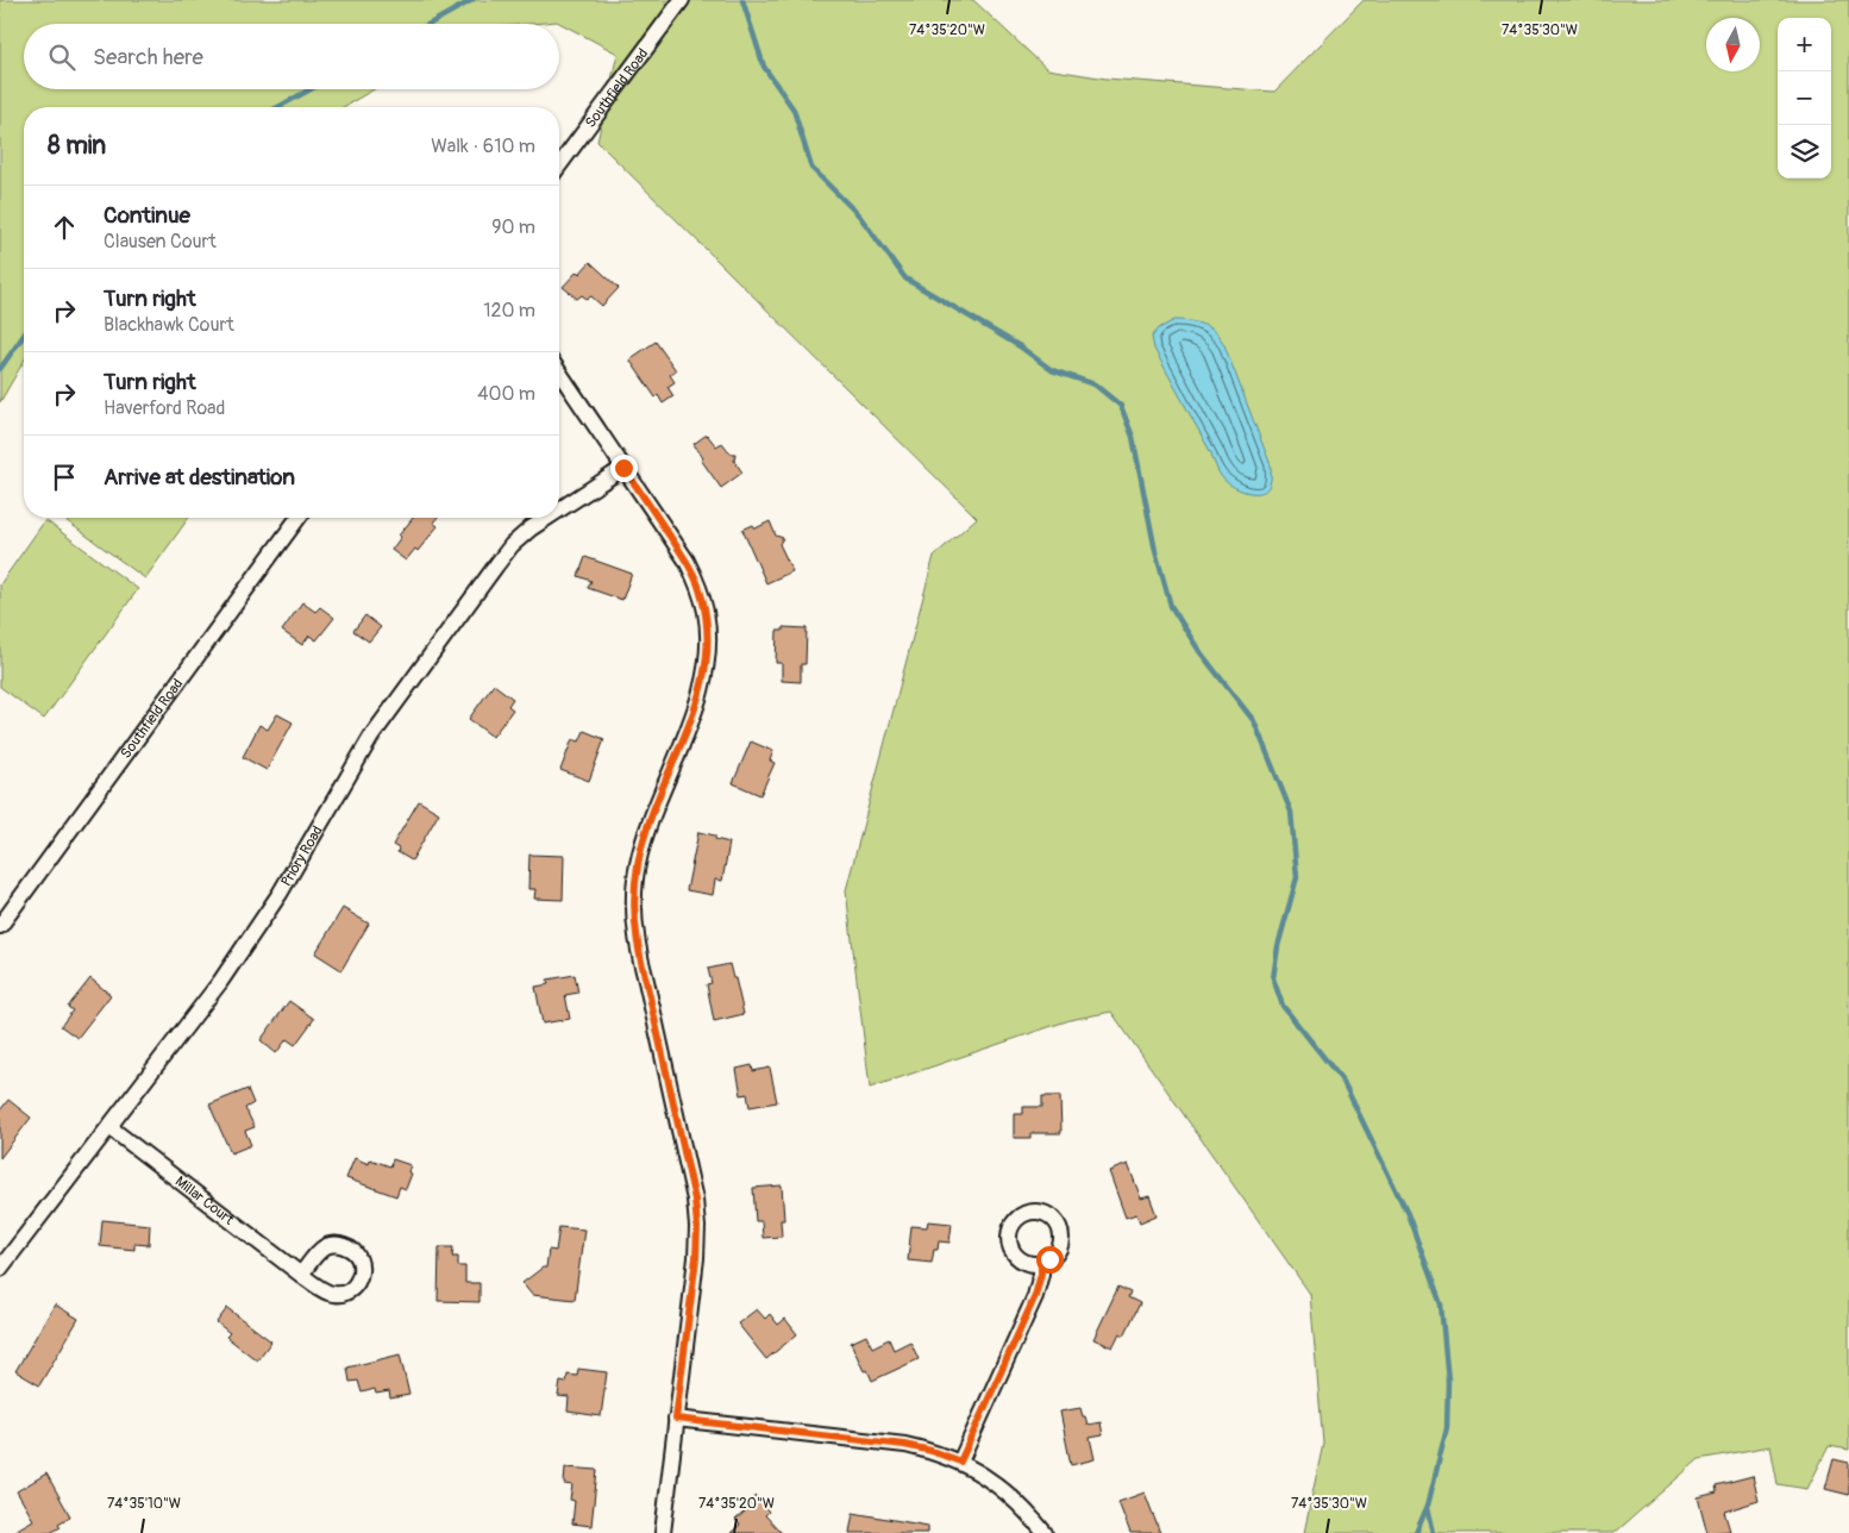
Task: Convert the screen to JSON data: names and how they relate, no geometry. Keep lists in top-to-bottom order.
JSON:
{
  "streets": {
    "street": ["Southfield Road", "Priory Road", "Millar Court"]
  },
  "crossings": [
    ["Priory Road", "Millar Court"]
  ],
  "north": "bottom",
  "page": {
    "map_buttons": ["+", "−"],
    "search": "Search here",
    "heading": ["8 min", "Walk · 610 m"],
    "list": [
      ["Continue", "Clausen Court", "90 m"],
      ["Turn right", "Blackhawk Court", "120 m"],
      ["Turn right", "Haverford Road", "400 m"],
      "Arrive at destination"
    ]
  },
  "coordinates": ["74°35'20\"W", "74°35'30\"W", "74°35'10\"W"]
}
